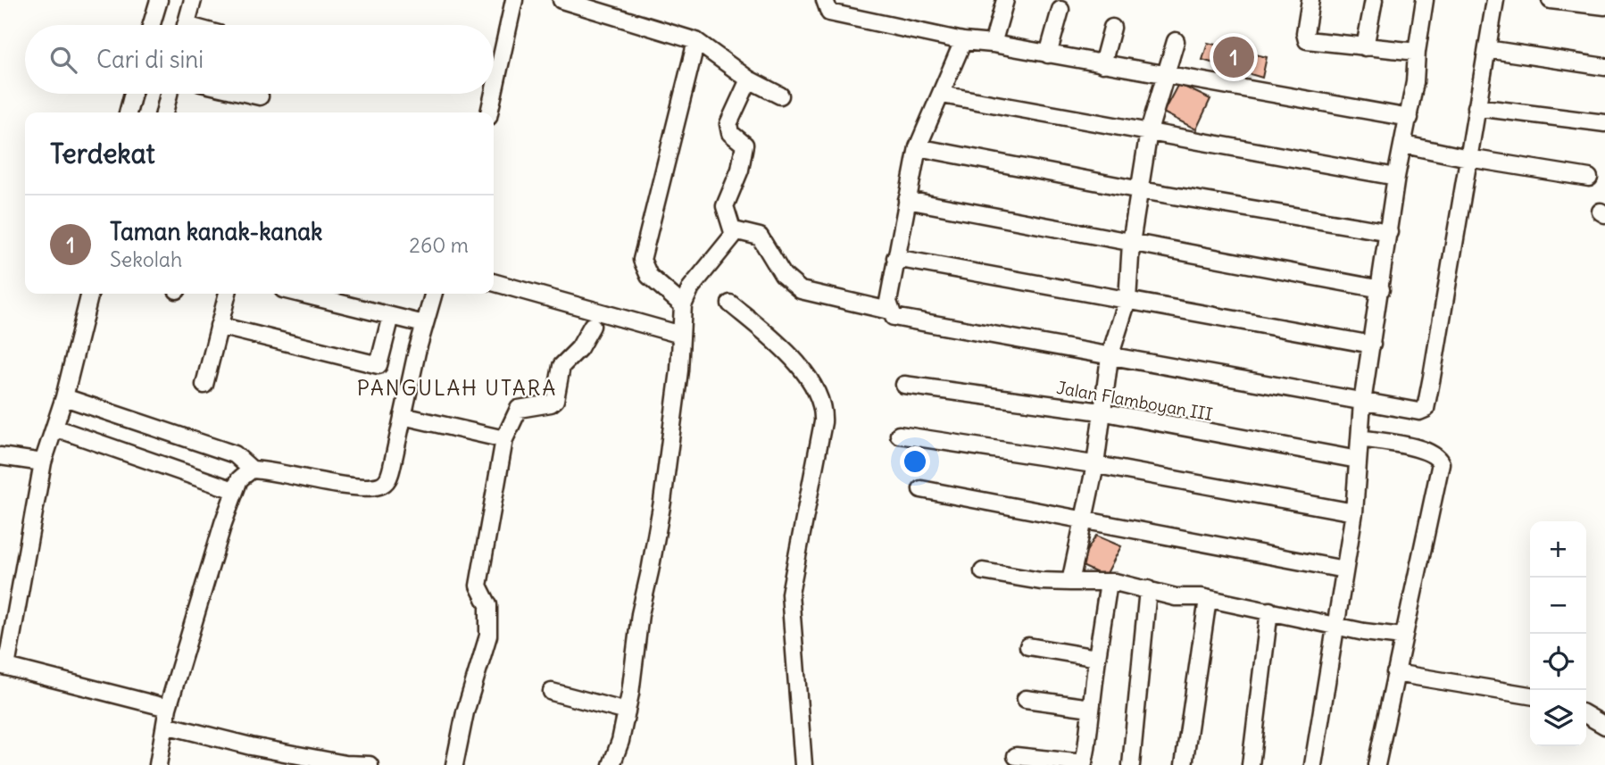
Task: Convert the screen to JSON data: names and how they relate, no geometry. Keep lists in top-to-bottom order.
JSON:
{
  "streets": {
    "street": ["Jalan Flamboyan III"]
  },
  "districts": ["PANGULAH UTARA"],
  "page": {
    "search": "Cari di sini",
    "pins": "1",
    "heading": "Terdekat",
    "list": [
      {
        "mark": "1",
        "name": "Taman kanak-kanak",
        "note": "Sekolah",
        "value": "260 m"
      }
    ],
    "map_buttons": ["+", "−"]
  }
}
